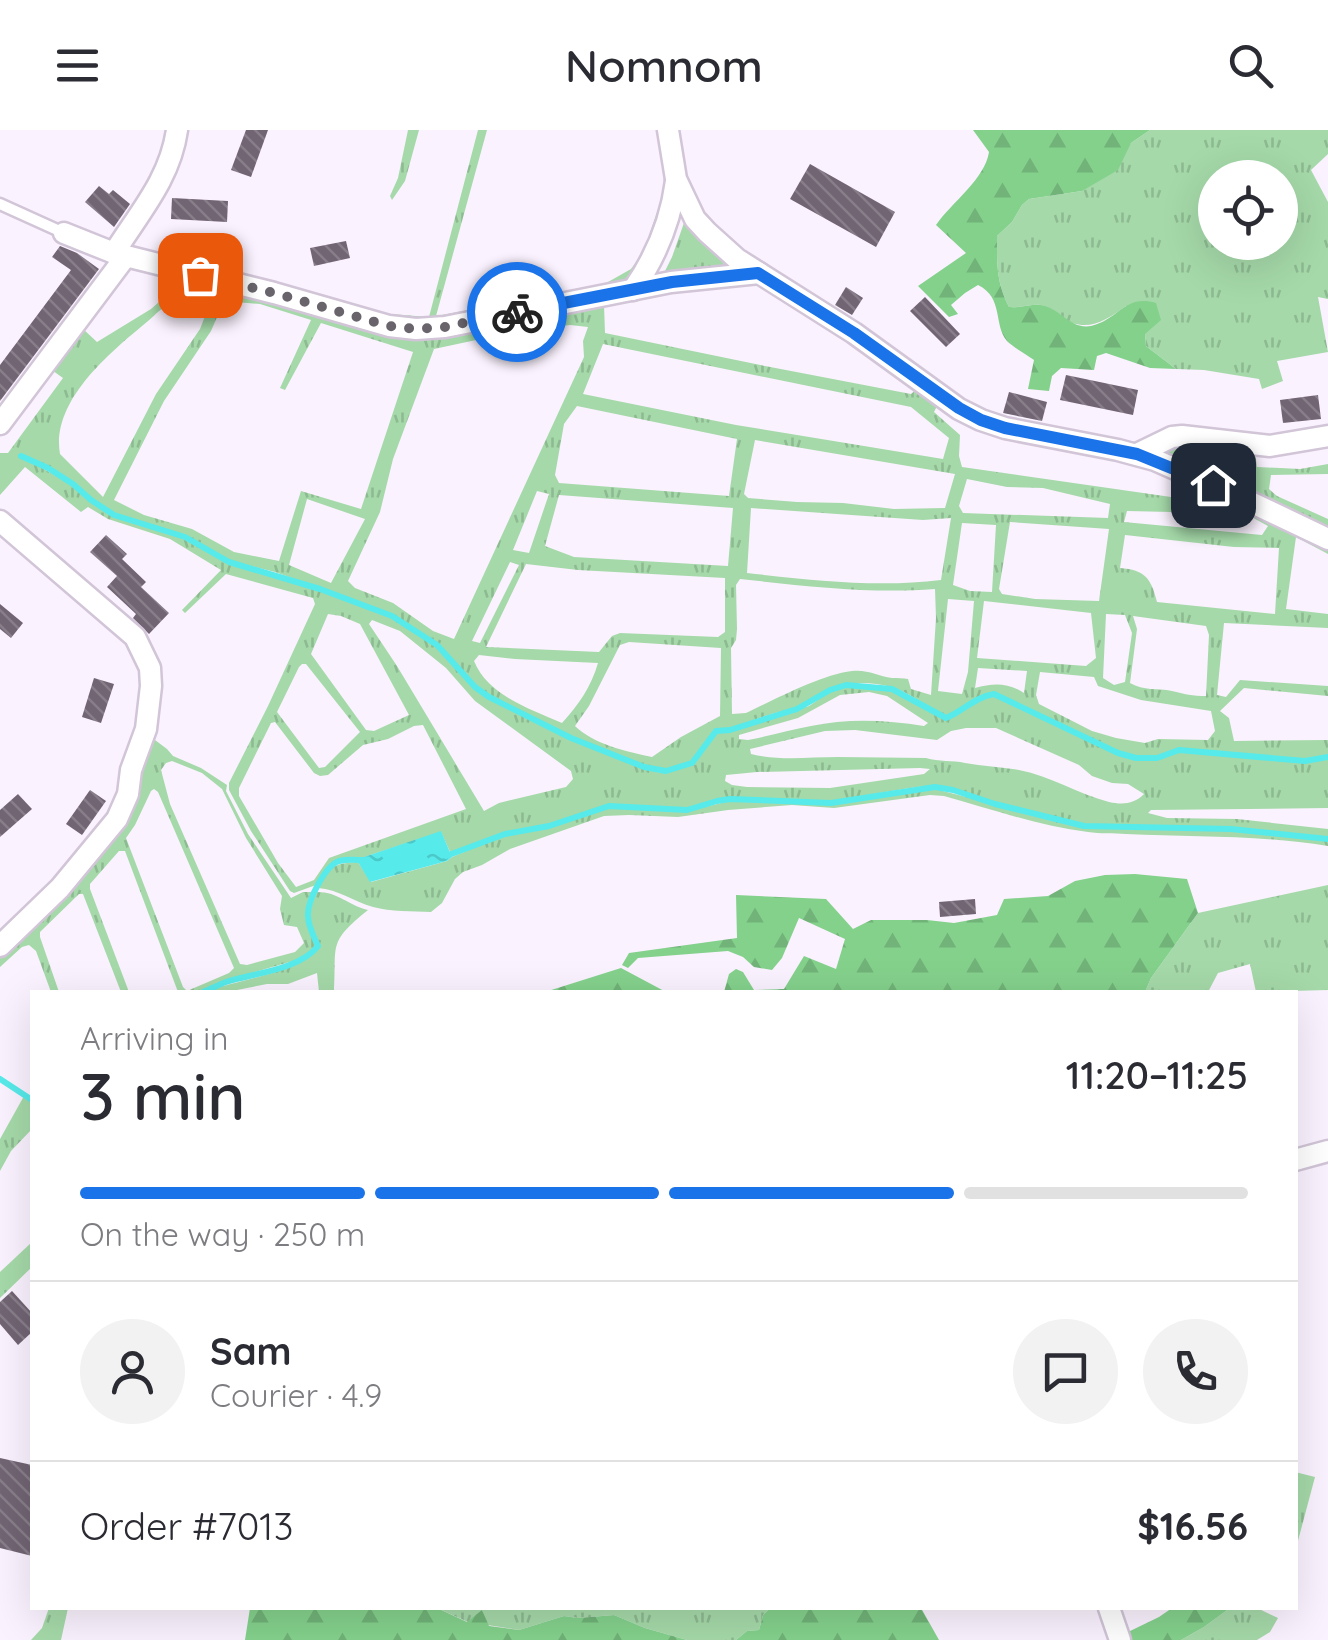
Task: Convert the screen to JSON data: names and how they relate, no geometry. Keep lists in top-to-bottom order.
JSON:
{
  "page": {
    "header": "Nomnom",
    "heading": ["3 min", "Arriving in", "11:20–11:25"],
    "panel": [
      "Sam",
      "Courier · 4.9",
      "Order #7013",
      "$16.56"
    ],
    "bar": "On the way · 250 m"
  }
}
